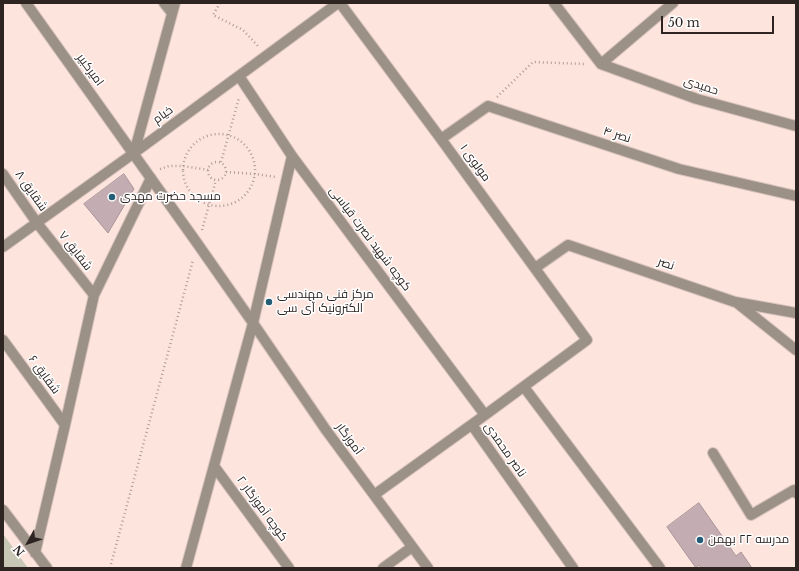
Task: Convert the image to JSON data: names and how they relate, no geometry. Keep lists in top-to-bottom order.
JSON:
{
  "streets": {
    "street": [
      "امیرکبیر",
      "حمیدی",
      "خیام",
      "نصر ۴",
      "مولوی ۱",
      "شقایق ۸",
      "کوچه شهید نصرت قیاسی",
      "شقایق ۷",
      "نصر",
      "شقایق ۶",
      "آموزگار",
      "ناصر محمدی",
      "کوچه آموزگار ۲"
    ]
  },
  "crossings": [
    ["امیرکبیر", "خیام"],
    ["امیرکبیر", "آموزگار"],
    ["خیام", "مولوی ۱"],
    ["خیام", "شقایق ۸"],
    ["خیام", "کوچه شهید نصرت قیاسی"],
    ["خیام", "شقایق ۷"],
    ["خیام", "آموزگار"],
    ["مولوی ۱", "نصر"],
    ["شقایق ۸", "شقایق ۷"],
    ["آموزگار", "ناصر محمدی"]
  ],
  "places": ["مسجد حضرت مهدی", "مرکز فنی مهندسی الکترونیک آی سی", "مدرسه ۲۲ بهمن"],
  "scale_bar": "50 m",
  "north": "bottom left"
}
